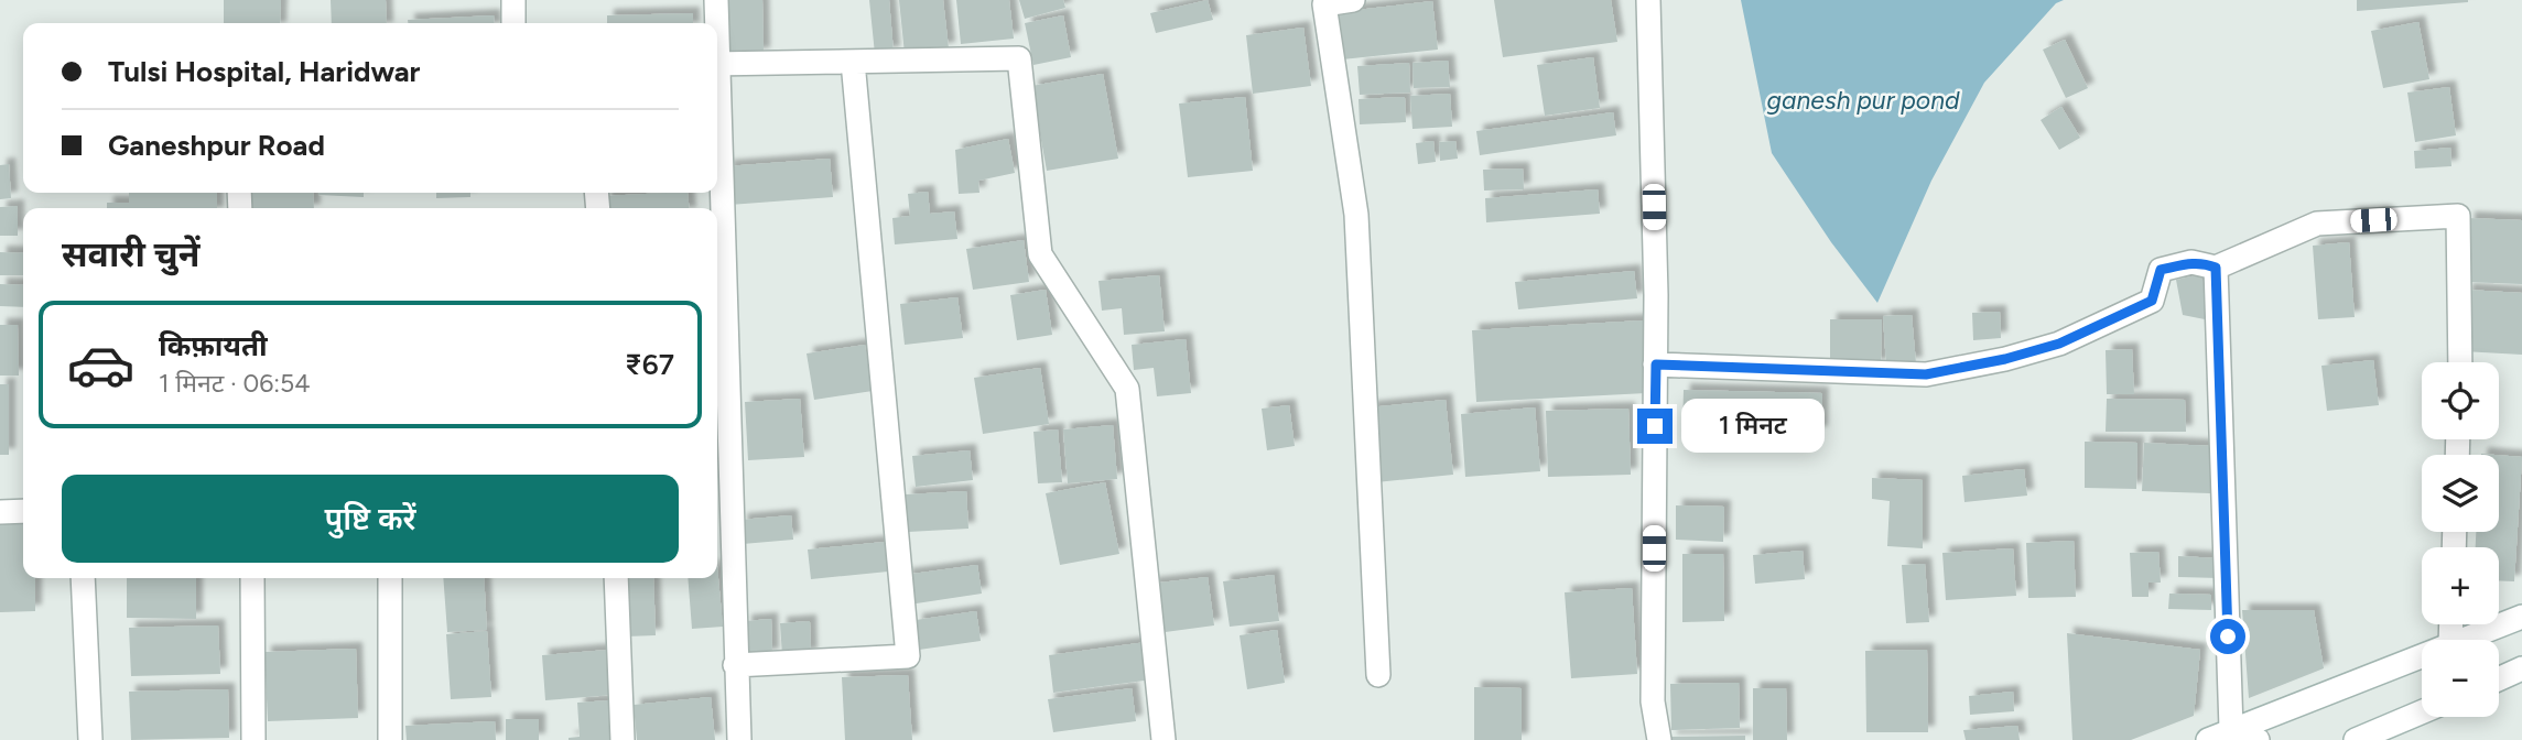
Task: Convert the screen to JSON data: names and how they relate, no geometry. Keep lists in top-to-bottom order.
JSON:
{
  "water": ["ganesh pur pond"],
  "page": {
    "banner": ["Tulsi Hospital, Haridwar", "Ganeshpur Road"],
    "heading": "सवारी चुनें",
    "list": [
      {
        "name": "किफ़ायती",
        "note": "1 मिनट · 06:54",
        "value": "₹67"
      }
    ],
    "map_buttons": ["+", "−"],
    "bubble": "1 मिनट",
    "buttons": "पुष्टि करें"
  }
}
